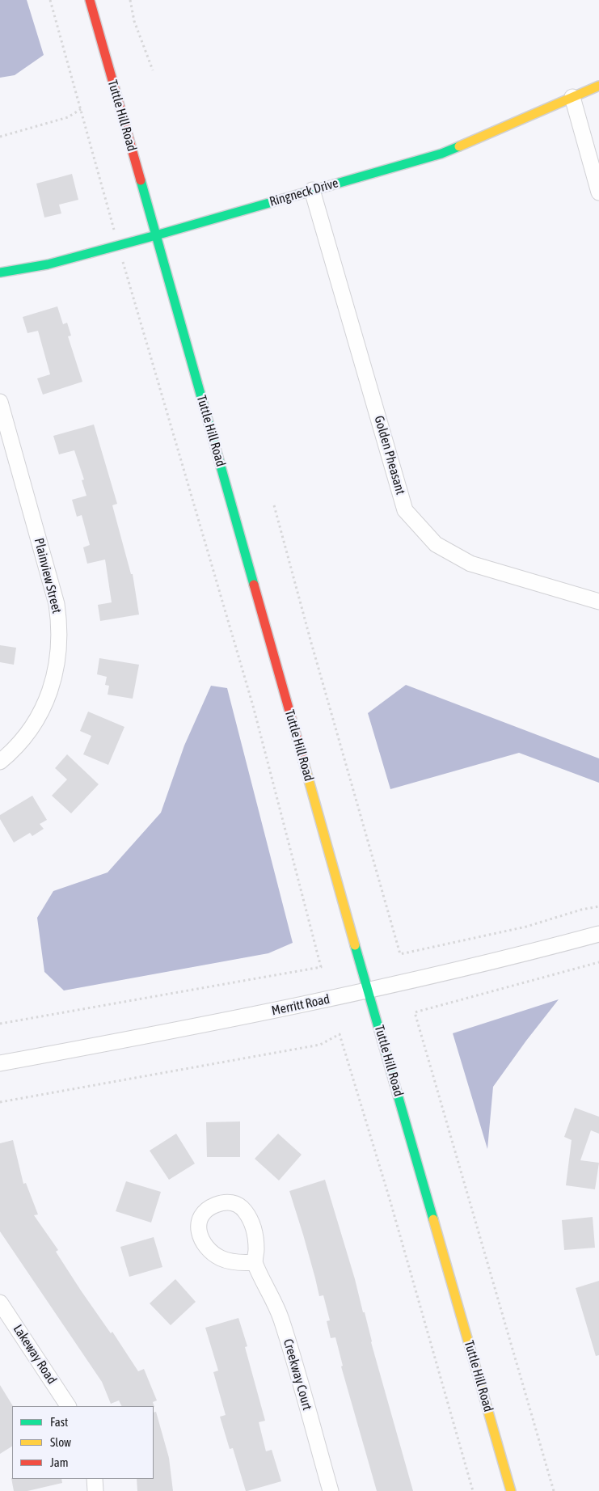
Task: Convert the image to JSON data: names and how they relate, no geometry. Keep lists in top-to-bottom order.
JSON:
{
  "streets": {
    "main road": ["Tuttle Hill Road", "Ringneck Drive"],
    "street": [
      "Golden Pheasant",
      "Plainview Street",
      "Merritt Road",
      "Lakeway Road",
      "Creekway Court"
    ]
  },
  "crossings": [
    ["Tuttle Hill Road", "Ringneck Drive"],
    ["Tuttle Hill Road", "Merritt Road"],
    ["Ringneck Drive", "Golden Pheasant"]
  ],
  "legend": ["Fast", "Slow", "Jam"]
}
